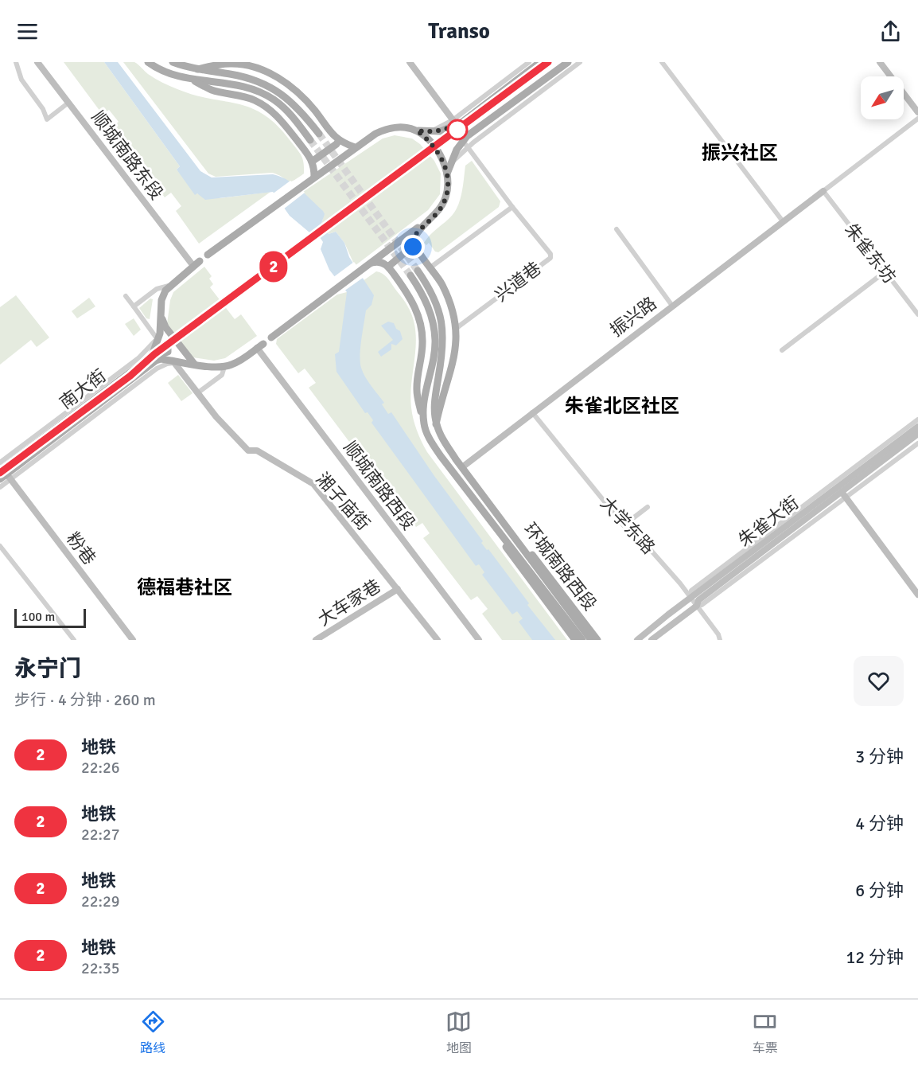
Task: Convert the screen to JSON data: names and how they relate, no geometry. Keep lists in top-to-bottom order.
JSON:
{
  "streets": {
    "main road": ["南大街", "环城南路西段"],
    "street": [
      "顺城南路东段",
      "朱雀东坊",
      "兴道巷",
      "振兴路",
      "顺城南路西段",
      "湘子庙街",
      "朱雀大街",
      "大学东路",
      "粉巷",
      "大车家巷"
    ]
  },
  "crossings": [
    ["朱雀东坊", "振兴路"],
    ["振兴路", "大学东路"],
    ["振兴路", "环城南路西段"],
    ["南大街", "湘子庙街"],
    ["南大街", "粉巷"],
    ["湘子庙街", "大车家巷"],
    ["朱雀大街", "大学东路"]
  ],
  "districts": ["振兴社区", "朱雀北区社区", "德福巷社区"],
  "lines": ["metro line 2"],
  "scale_bar": "100 m",
  "north": "bottom left",
  "page": {
    "header": "Transo",
    "on_map": "2",
    "scale": "100 m",
    "heading": ["永宁门", "步行 · 4 分钟 · 260 m"],
    "list": [
      {
        "mark": "2",
        "name": "地铁",
        "note": "22:26",
        "value": "3 分钟"
      },
      {
        "mark": "2",
        "name": "地铁",
        "note": "22:27",
        "value": "4 分钟"
      },
      {
        "mark": "2",
        "name": "地铁",
        "note": "22:29",
        "value": "6 分钟"
      },
      {
        "mark": "2",
        "name": "地铁",
        "note": "22:35",
        "value": "12 分钟"
      }
    ],
    "tabs": ["路线", "地图", "车票"]
  }
}
